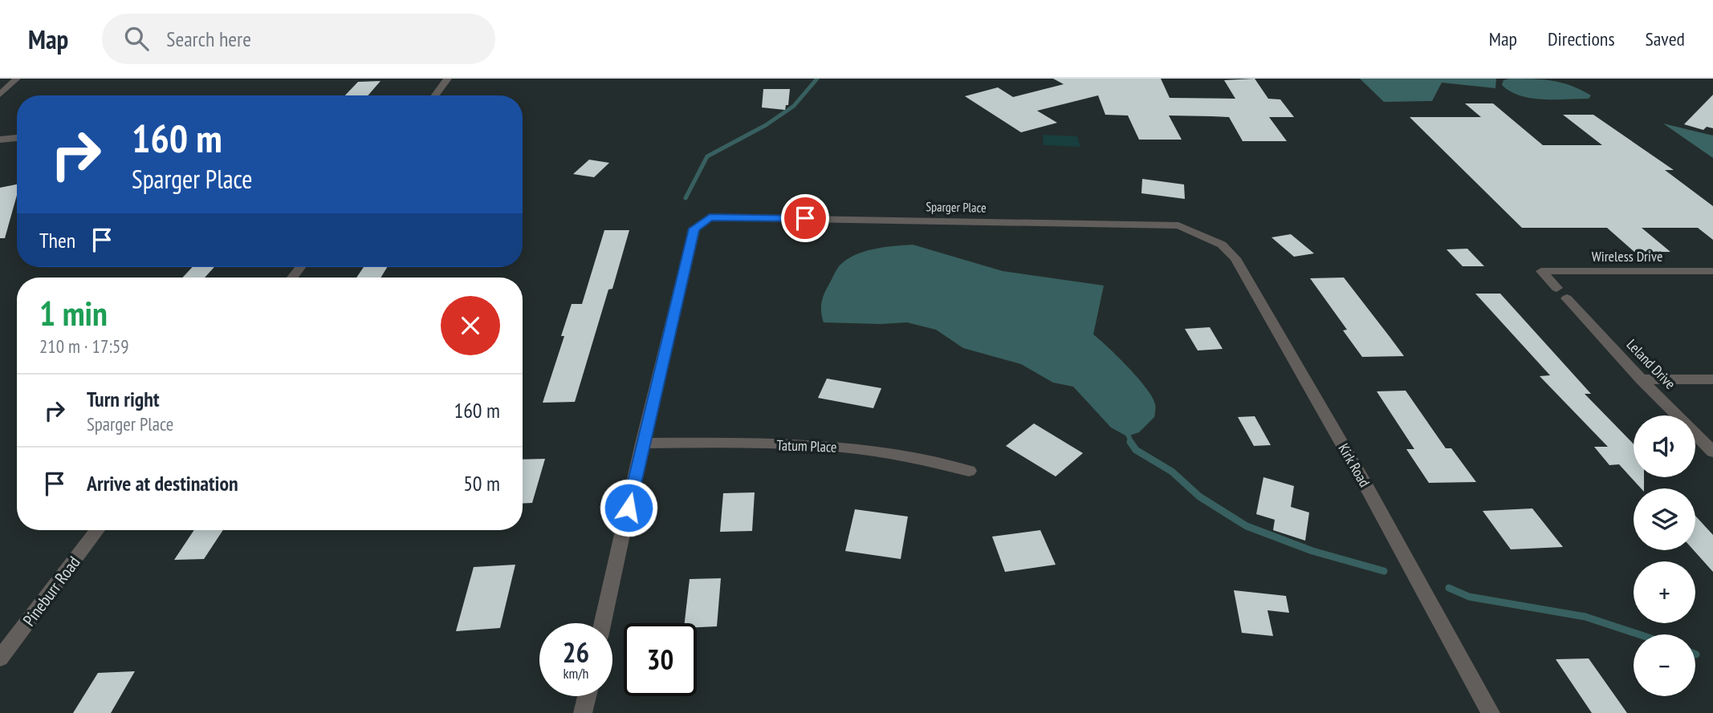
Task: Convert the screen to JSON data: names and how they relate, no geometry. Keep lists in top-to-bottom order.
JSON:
{
  "streets": {
    "street": [
      "Sparger Place",
      "Wireless Drive",
      "Leland Drive",
      "Tatum Place",
      "Kirk Road",
      "Pineburr Road"
    ]
  },
  "crossings": [
    ["Sparger Place", "Tatum Place"],
    ["Sparger Place", "Kirk Road"],
    ["Wireless Drive", "Leland Drive"]
  ],
  "page": {
    "header": "Map",
    "search": "Search here",
    "nav": ["Map", "Directions", "Saved"],
    "turn": ["160 m", "Sparger Place"],
    "then": "Then",
    "heading": ["1 min", "210 m · 17:59"],
    "list": [
      {
        "name": "Turn right",
        "note": "Sparger Place",
        "value": "160 m"
      },
      {
        "name": "Arrive at destination",
        "value": "50 m"
      }
    ],
    "map_buttons": ["+", "−"],
    "speed": "26 km/h",
    "limit": "30"
  }
}
